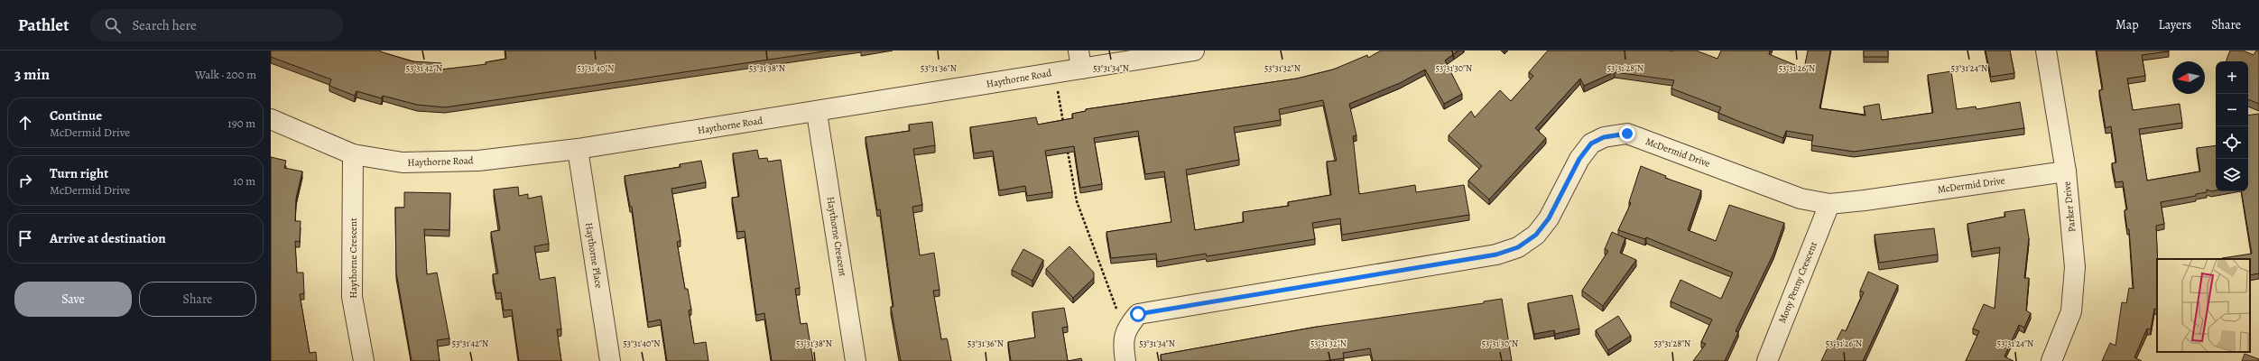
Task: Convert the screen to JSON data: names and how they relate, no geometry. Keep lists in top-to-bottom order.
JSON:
{
  "streets": {
    "street": [
      "Haythorne Road",
      "McDermid Drive",
      "Parker Drive",
      "Haythorne Crescent",
      "Haythorne Place",
      "Mony Penny Crescent"
    ]
  },
  "crossings": [
    ["Haythorne Road", "Haythorne Crescent"],
    ["Haythorne Road", "Haythorne Place"],
    ["McDermid Drive", "Parker Drive"],
    ["McDermid Drive", "Mony Penny Crescent"]
  ],
  "north": "left",
  "page": {
    "header": "Pathlet",
    "search": "Search here",
    "nav": ["Map", "Layers", "Share"],
    "heading": ["3 min", "Walk · 200 m"],
    "map_buttons": ["+", "−"],
    "list": [
      ["Continue", "McDermid Drive", "190 m"],
      ["Turn right", "McDermid Drive", "10 m"],
      "Arrive at destination"
    ],
    "buttons": ["Save", "Share"]
  },
  "coordinates": [
    "53°31'42\"N",
    "53°31'40\"N",
    "53°31'38\"N",
    "53°31'36\"N",
    "53°31'34\"N",
    "53°31'28\"N",
    "53°31'26\"N",
    "53°31'24\"N",
    "53°31'32\"N",
    "53°31'30\"N"
  ]
}
